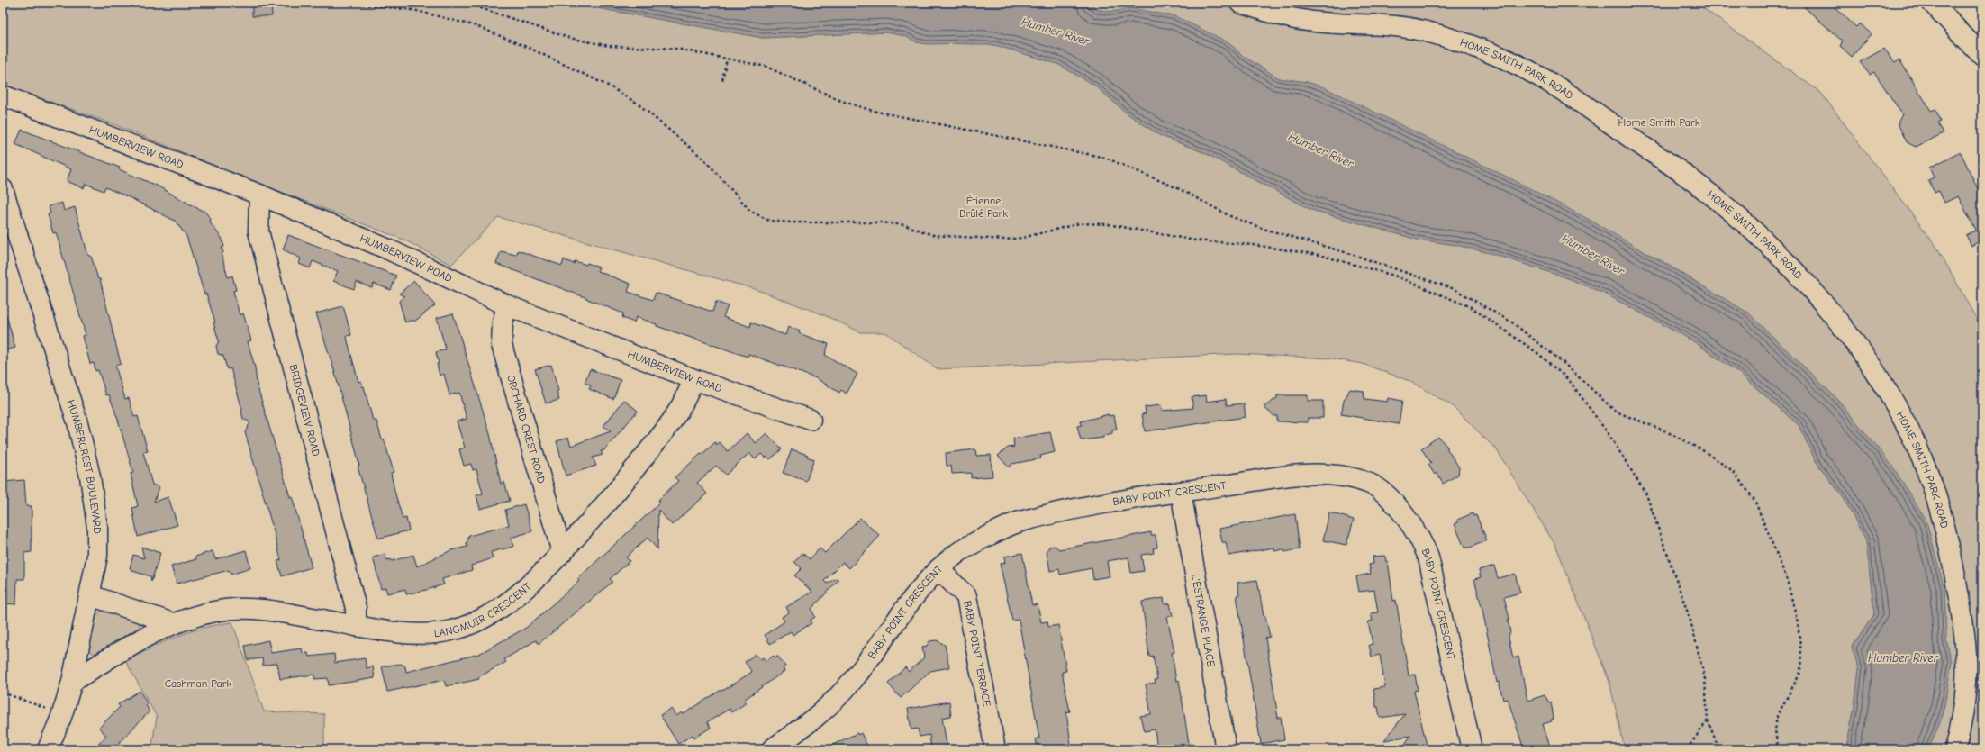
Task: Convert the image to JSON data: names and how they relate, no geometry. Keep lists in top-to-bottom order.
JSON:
{
  "streets": {
    "street": [
      "HOME SMITH PARK ROAD",
      "HUMBERVIEW ROAD",
      "BRIDGEVIEW ROAD",
      "ORCHARD CREST ROAD",
      "HUMBERCREST BOULEVARD",
      "BABY POINT CRESCENT",
      "LANGMUIR CRESCENT",
      "L'ESTRANGE PLACE",
      "BABY POINT TERRACE"
    ]
  },
  "crossings": [
    ["HUMBERVIEW ROAD", "BRIDGEVIEW ROAD"],
    ["HUMBERVIEW ROAD", "ORCHARD CREST ROAD"],
    ["HUMBERVIEW ROAD", "LANGMUIR CRESCENT"],
    ["BRIDGEVIEW ROAD", "LANGMUIR CRESCENT"],
    ["ORCHARD CREST ROAD", "LANGMUIR CRESCENT"],
    ["HUMBERCREST BOULEVARD", "LANGMUIR CRESCENT"],
    ["BABY POINT CRESCENT", "L'ESTRANGE PLACE"],
    ["BABY POINT CRESCENT", "BABY POINT TERRACE"]
  ],
  "water": ["Humber River"],
  "parks": ["Home Smith Park", "Étienne Brûlé Park", "Cashman Park"]
}
